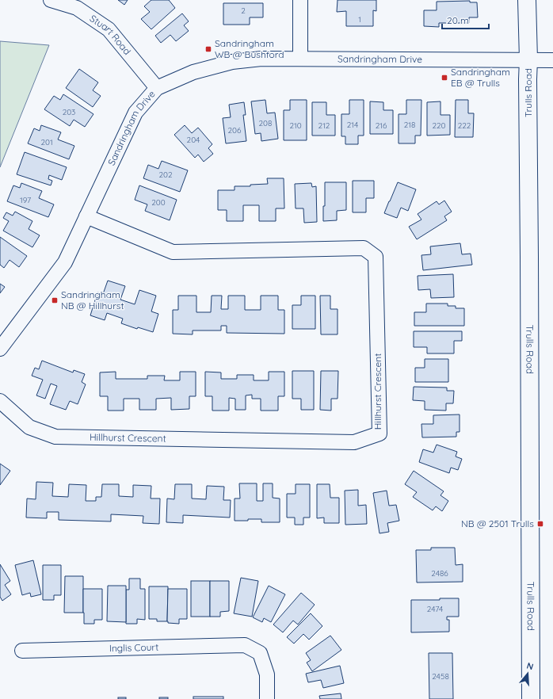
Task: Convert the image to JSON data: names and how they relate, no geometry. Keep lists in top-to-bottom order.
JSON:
{
  "streets": {
    "street": [
      "Stuart Road",
      "Sandringham Drive",
      "Trulls Road",
      "Hillhurst Crescent",
      "Inglis Court"
    ]
  },
  "crossings": [
    ["Stuart Road", "Sandringham Drive"],
    ["Sandringham Drive", "Trulls Road"],
    ["Sandringham Drive", "Hillhurst Crescent"]
  ],
  "places": {
    "transit": [
      "Sandringham WB @ Bushford",
      "Sandringham EB @ Trulls",
      "Sandringham NB @ Hillhurst",
      "NB @ 2501 Trulls"
    ]
  },
  "house_numbers": [
    "2",
    "1",
    "203",
    "208",
    "214",
    "218",
    "210",
    "212",
    "216",
    "220",
    "222",
    "206",
    "204",
    "201",
    "202",
    "197",
    "200",
    "2486",
    "2474",
    "2458"
  ],
  "scale_bar": "20 m",
  "north": "top"
}
